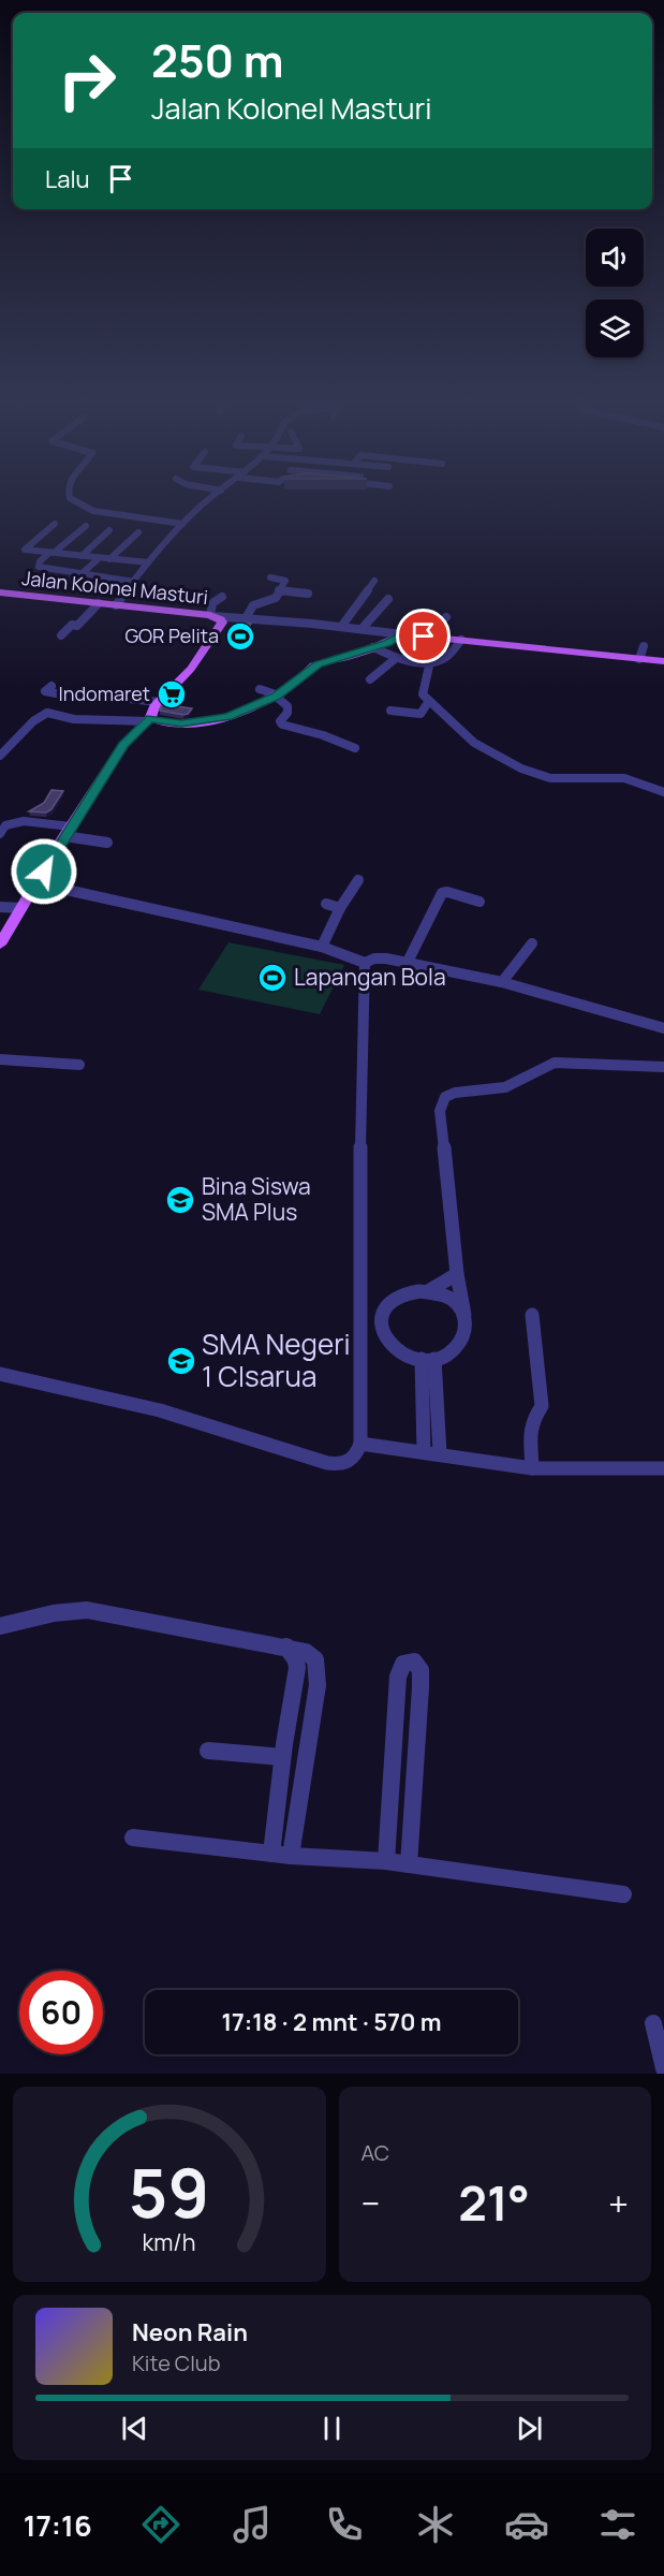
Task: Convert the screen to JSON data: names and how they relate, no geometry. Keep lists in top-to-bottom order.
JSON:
{
  "streets": {
    "main road": ["Jalan Kolonel Masturi"]
  },
  "places": {
    "sports": ["GOR Pelita", "Lapangan Bola"],
    "supermarket": ["Indomaret"],
    "school or university": ["Bina Siswa SMA Plus", "SMA Negeri 1 CIsarua"]
  },
  "page": {
    "turn": ["250 m", "Jalan Kolonel Masturi"],
    "then": "Lalu",
    "limit": "60",
    "trip": "17:18 · 2 mnt · 570 m",
    "tile": "AC",
    "heat": ["−", "21°", "+"],
    "song": ["Neon Rain", "Kite Club"],
    "tabs": "17:16",
    "gauge": ["59", "km/h"]
  }
}
